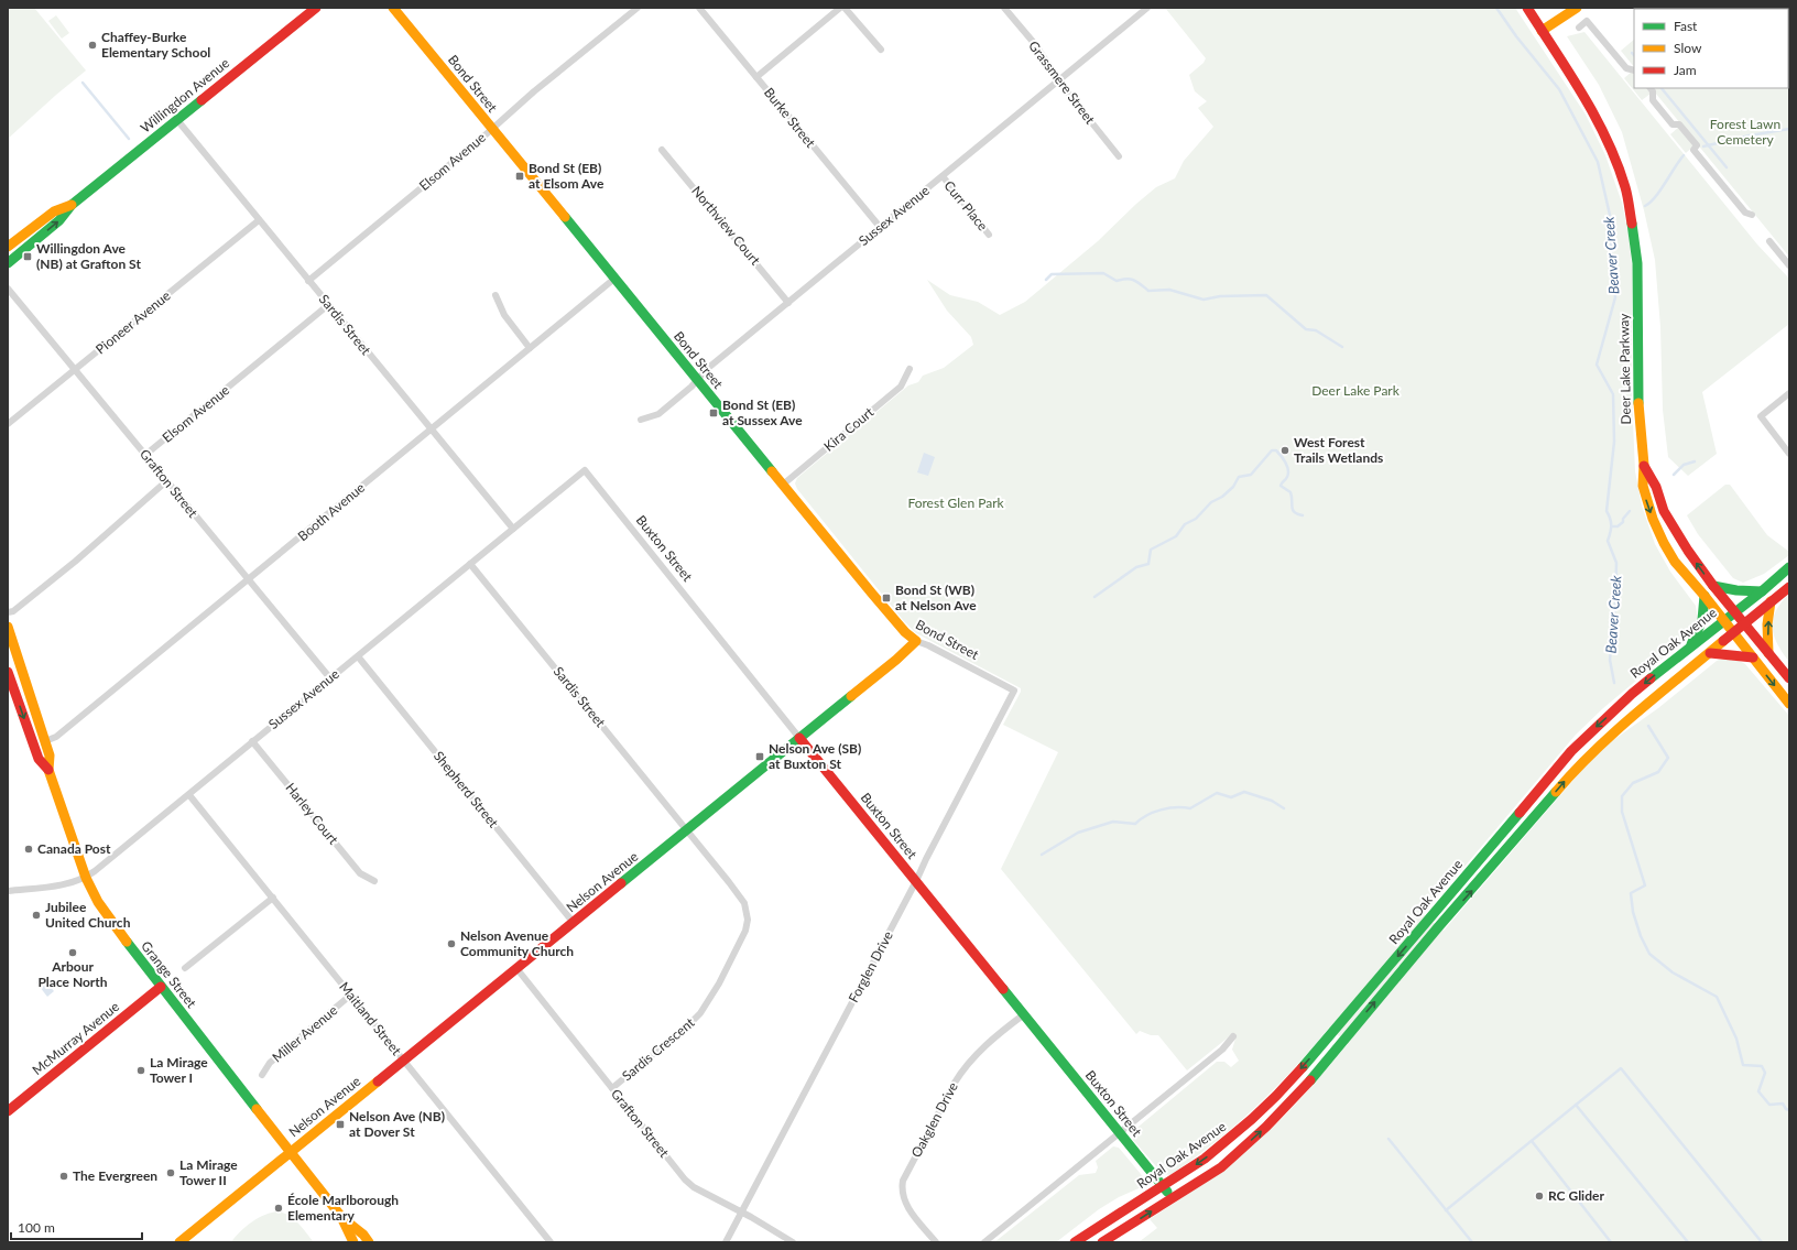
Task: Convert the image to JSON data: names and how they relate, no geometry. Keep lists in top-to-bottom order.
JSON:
{
  "streets": {
    "main road": [
      "Bond Street",
      "Willingdon Avenue",
      "Deer Lake Parkway",
      "Buxton Street",
      "Royal Oak Avenue",
      "Nelson Avenue",
      "Grange Street",
      "McMurray Avenue"
    ],
    "street": [
      "Grassmere Street",
      "Burke Street",
      "Elsom Avenue",
      "Curr Place",
      "Sussex Avenue",
      "Northview Court",
      "Pioneer Avenue",
      "Sardis Street",
      "Kira Court",
      "Grafton Street",
      "Booth Avenue",
      "Shepherd Street",
      "Harley Court",
      "Forglen Drive",
      "Maitland Street",
      "Miller Avenue",
      "Sardis Crescent",
      "Oakglen Drive"
    ]
  },
  "crossings": [
    ["Grassmere Street", "Sussex Avenue"],
    ["Bond Street", "Elsom Avenue"],
    ["Bond Street", "Sussex Avenue"],
    ["Bond Street", "Kira Court"],
    ["Bond Street", "Booth Avenue"],
    ["Bond Street", "Nelson Avenue"],
    ["Bond Street", "Forglen Drive"],
    ["Willingdon Avenue", "Sardis Street"],
    ["Burke Street", "Sussex Avenue"],
    ["Elsom Avenue", "Sardis Street"],
    ["Elsom Avenue", "Grafton Street"],
    ["Curr Place", "Sussex Avenue"],
    ["Sussex Avenue", "Northview Court"],
    ["Sussex Avenue", "Sardis Street"],
    ["Sussex Avenue", "Grafton Street"],
    ["Sussex Avenue", "Buxton Street"],
    ["Sussex Avenue", "Shepherd Street"],
    ["Sussex Avenue", "Harley Court"],
    ["Sussex Avenue", "Grange Street"],
    ["Sussex Avenue", "Maitland Street"],
    ["Pioneer Avenue", "Sardis Street"],
    ["Pioneer Avenue", "Grafton Street"],
    ["Sardis Street", "Booth Avenue"],
    ["Sardis Street", "Nelson Avenue"],
    ["Sardis Street", "Sardis Crescent"],
    ["Deer Lake Parkway", "Royal Oak Avenue"],
    ["Grafton Street", "Booth Avenue"],
    ["Grafton Street", "Nelson Avenue"],
    ["Grafton Street", "Forglen Drive"],
    ["Grafton Street", "Sardis Crescent"],
    ["Booth Avenue", "Grange Street"],
    ["Buxton Street", "Royal Oak Avenue"],
    ["Buxton Street", "Nelson Avenue"],
    ["Buxton Street", "Forglen Drive"],
    ["Buxton Street", "Oakglen Drive"],
    ["Shepherd Street", "Nelson Avenue"],
    ["Nelson Avenue", "Grange Street"],
    ["Nelson Avenue", "Maitland Street"],
    ["Nelson Avenue", "Sardis Crescent"],
    ["Grange Street", "McMurray Avenue"],
    ["Maitland Street", "Miller Avenue"]
  ],
  "water": ["Beaver Creek"],
  "parks": ["Forest Lawn Cemetery", "Deer Lake Park", "Forest Glen Park"],
  "places": {
    "other": [
      "Chaffey-Burke Elementary School",
      "West Forest Trails Wetlands",
      "Canada Post",
      "Jubilee United Church",
      "Nelson Avenue Community Church",
      "Arbour Place North",
      "La Mirage Tower I",
      "La Mirage Tower II",
      "The Evergreen",
      "RC Glider",
      "École Marlborough Elementary"
    ],
    "transit": [
      "Bond St (EB) at Elsom Ave",
      "Willingdon Ave (NB) at Grafton St",
      "Bond St (EB) at Sussex Ave",
      "Bond St (WB) at Nelson Ave",
      "Nelson Ave (SB) at Buxton St",
      "Nelson Ave (NB) at Dover St"
    ]
  },
  "legend": ["Fast", "Slow", "Jam"],
  "scale_bar": "100 m"
}
